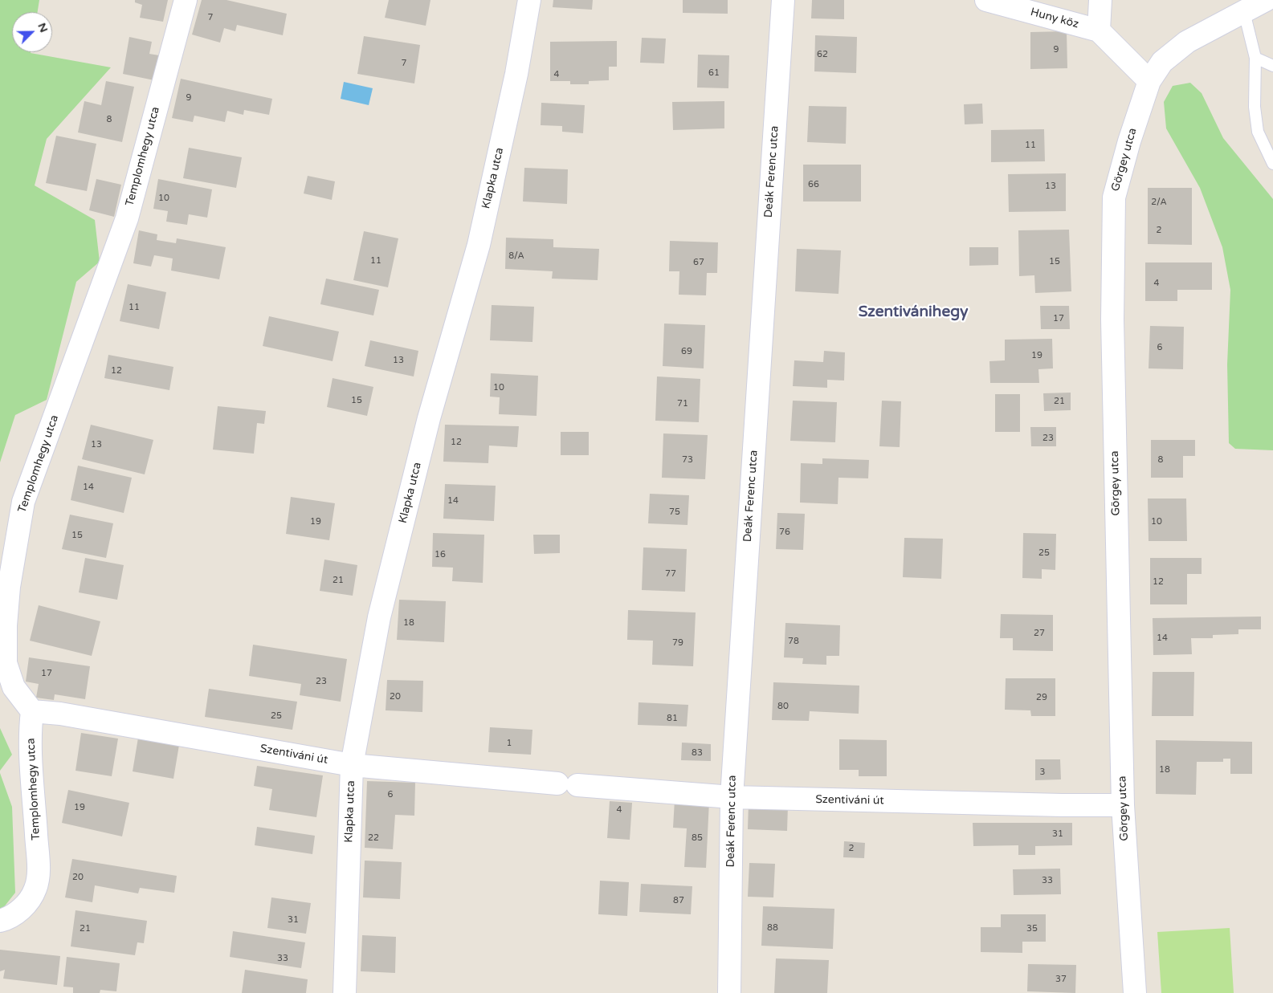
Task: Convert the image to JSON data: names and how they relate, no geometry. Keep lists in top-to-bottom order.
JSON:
{
  "streets": {
    "street": [
      "Huny köz",
      "Templomhegy utca",
      "Görgey utca",
      "Deák Ferenc utca",
      "Klapka utca",
      "Szentiváni út"
    ]
  },
  "crossings": [
    ["Templomhegy utca", "Szentiváni út"],
    ["Görgey utca", "Szentiváni út"],
    ["Deák Ferenc utca", "Szentiváni út"],
    ["Klapka utca", "Szentiváni út"]
  ],
  "districts": ["Szentivánihegy"],
  "house_numbers": [
    "7",
    "9",
    "62",
    "7",
    "61",
    "4",
    "9",
    "8",
    "11",
    "66",
    "13",
    "10",
    "2/A",
    "2",
    "8/A",
    "11",
    "15",
    "67",
    "4",
    "11",
    "17",
    "6",
    "69",
    "19",
    "13",
    "12",
    "10",
    "15",
    "21",
    "71",
    "23",
    "12",
    "13",
    "73",
    "8",
    "14",
    "14",
    "75",
    "19",
    "10",
    "76",
    "15",
    "25",
    "16",
    "77",
    "21",
    "12",
    "18",
    "27",
    "14",
    "78",
    "79",
    "17",
    "23",
    "20",
    "29",
    "80",
    "25",
    "81",
    "1",
    "83",
    "18",
    "3",
    "6",
    "19",
    "4",
    "31",
    "22",
    "85",
    "2",
    "20",
    "33",
    "87",
    "31",
    "88",
    "21",
    "35",
    "33",
    "37"
  ],
  "north": "top right"
}
